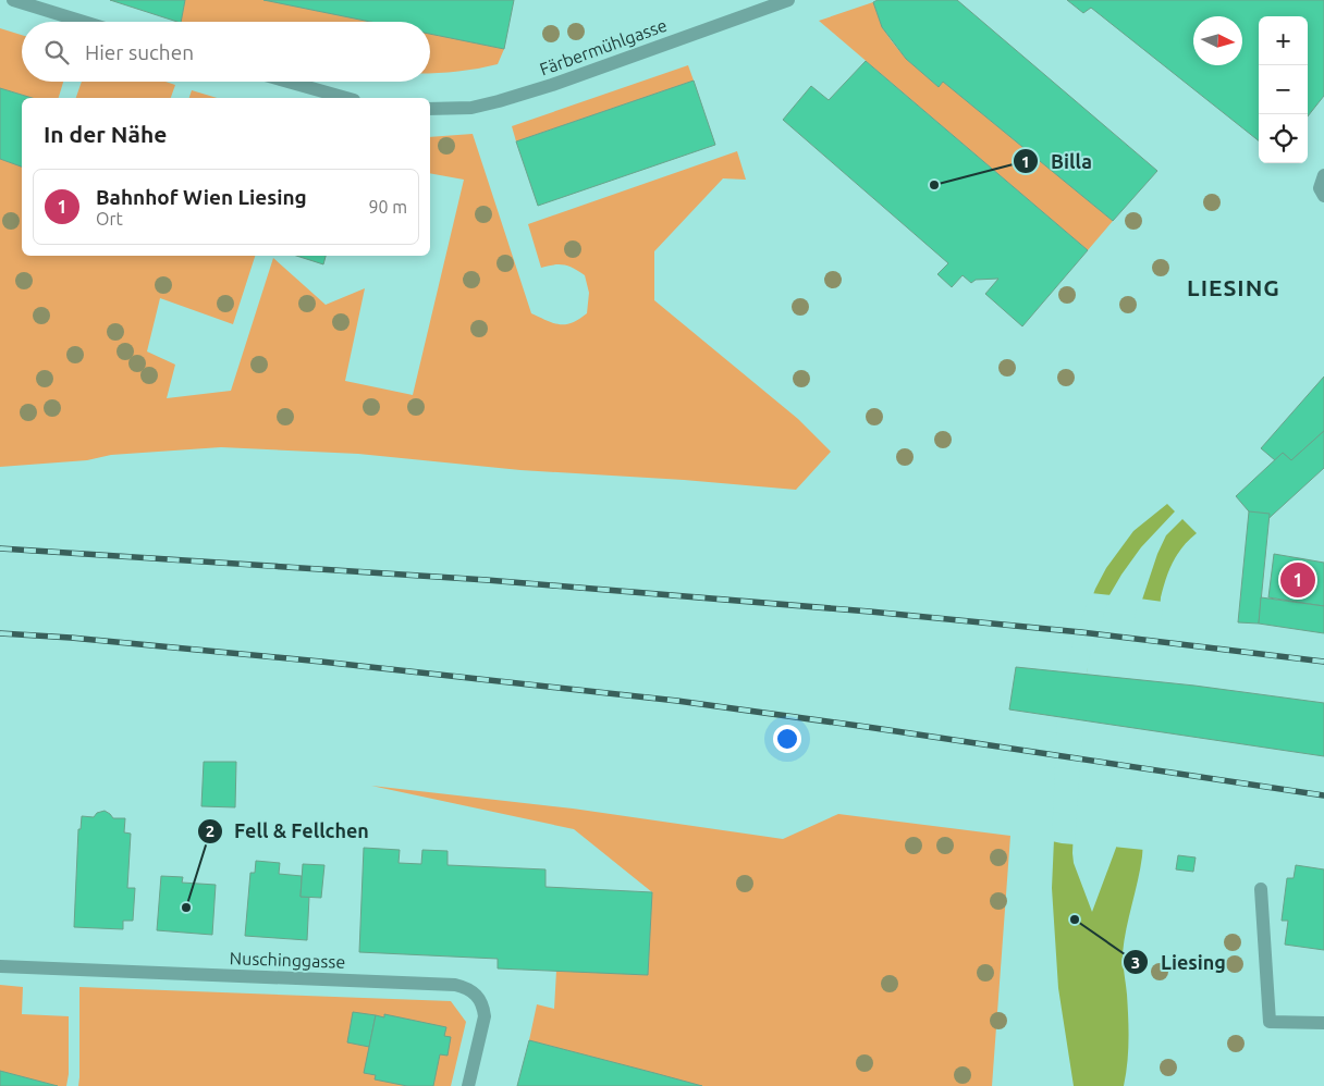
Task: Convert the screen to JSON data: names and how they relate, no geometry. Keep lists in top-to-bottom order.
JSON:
{
  "streets": {
    "street": ["Färbermühlgasse", "Nuschinggasse"]
  },
  "districts": ["LIESING"],
  "places": ["Billa", "Fell & Fellchen", "Liesing"],
  "north": "right",
  "page": {
    "map_buttons": ["+", "−"],
    "search": "Hier suchen",
    "heading": "In der Nähe",
    "list": [
      {
        "mark": "1",
        "name": "Bahnhof Wien Liesing",
        "note": "Ort",
        "value": "90 m"
      }
    ],
    "pins": "1"
  }
}
